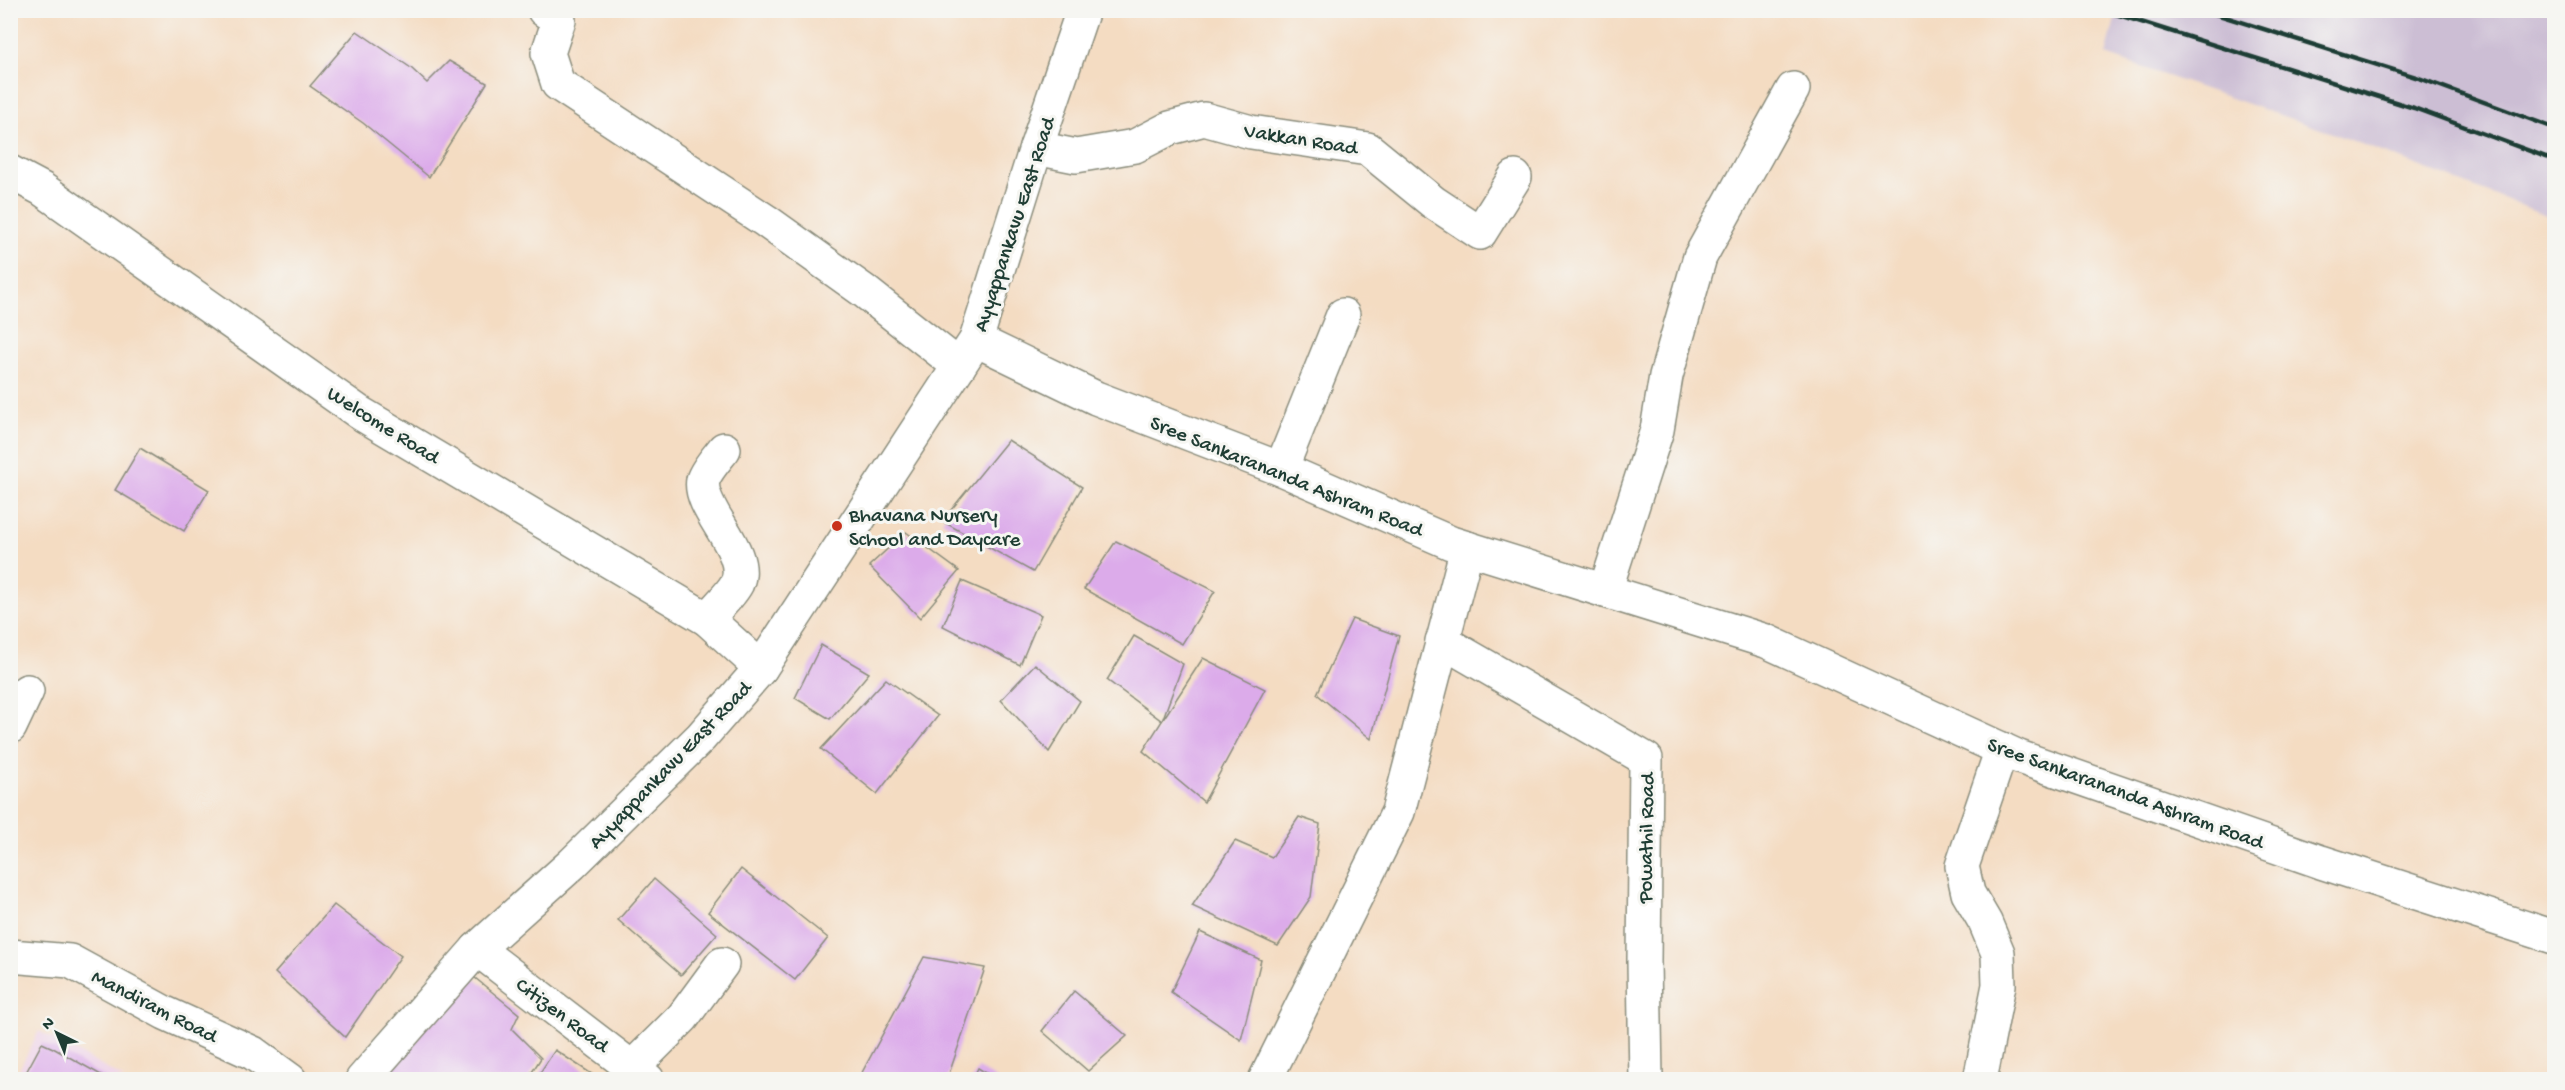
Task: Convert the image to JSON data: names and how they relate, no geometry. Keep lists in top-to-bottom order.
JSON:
{
  "streets": {
    "street": [
      "Vakkan Road",
      "Ayyappankavu East Road",
      "Welcome Road",
      "Sree Sankarananda Ashram Road",
      "Powathil Road",
      "Mandiram Road",
      "Citizen Road"
    ]
  },
  "crossings": [
    ["Vakkan Road", "Ayyappankavu East Road"],
    ["Ayyappankavu East Road", "Welcome Road"],
    ["Ayyappankavu East Road", "Sree Sankarananda Ashram Road"],
    ["Ayyappankavu East Road", "Citizen Road"]
  ],
  "places": ["Bhavana Nursery School and Daycare"],
  "north": "top left"
}
